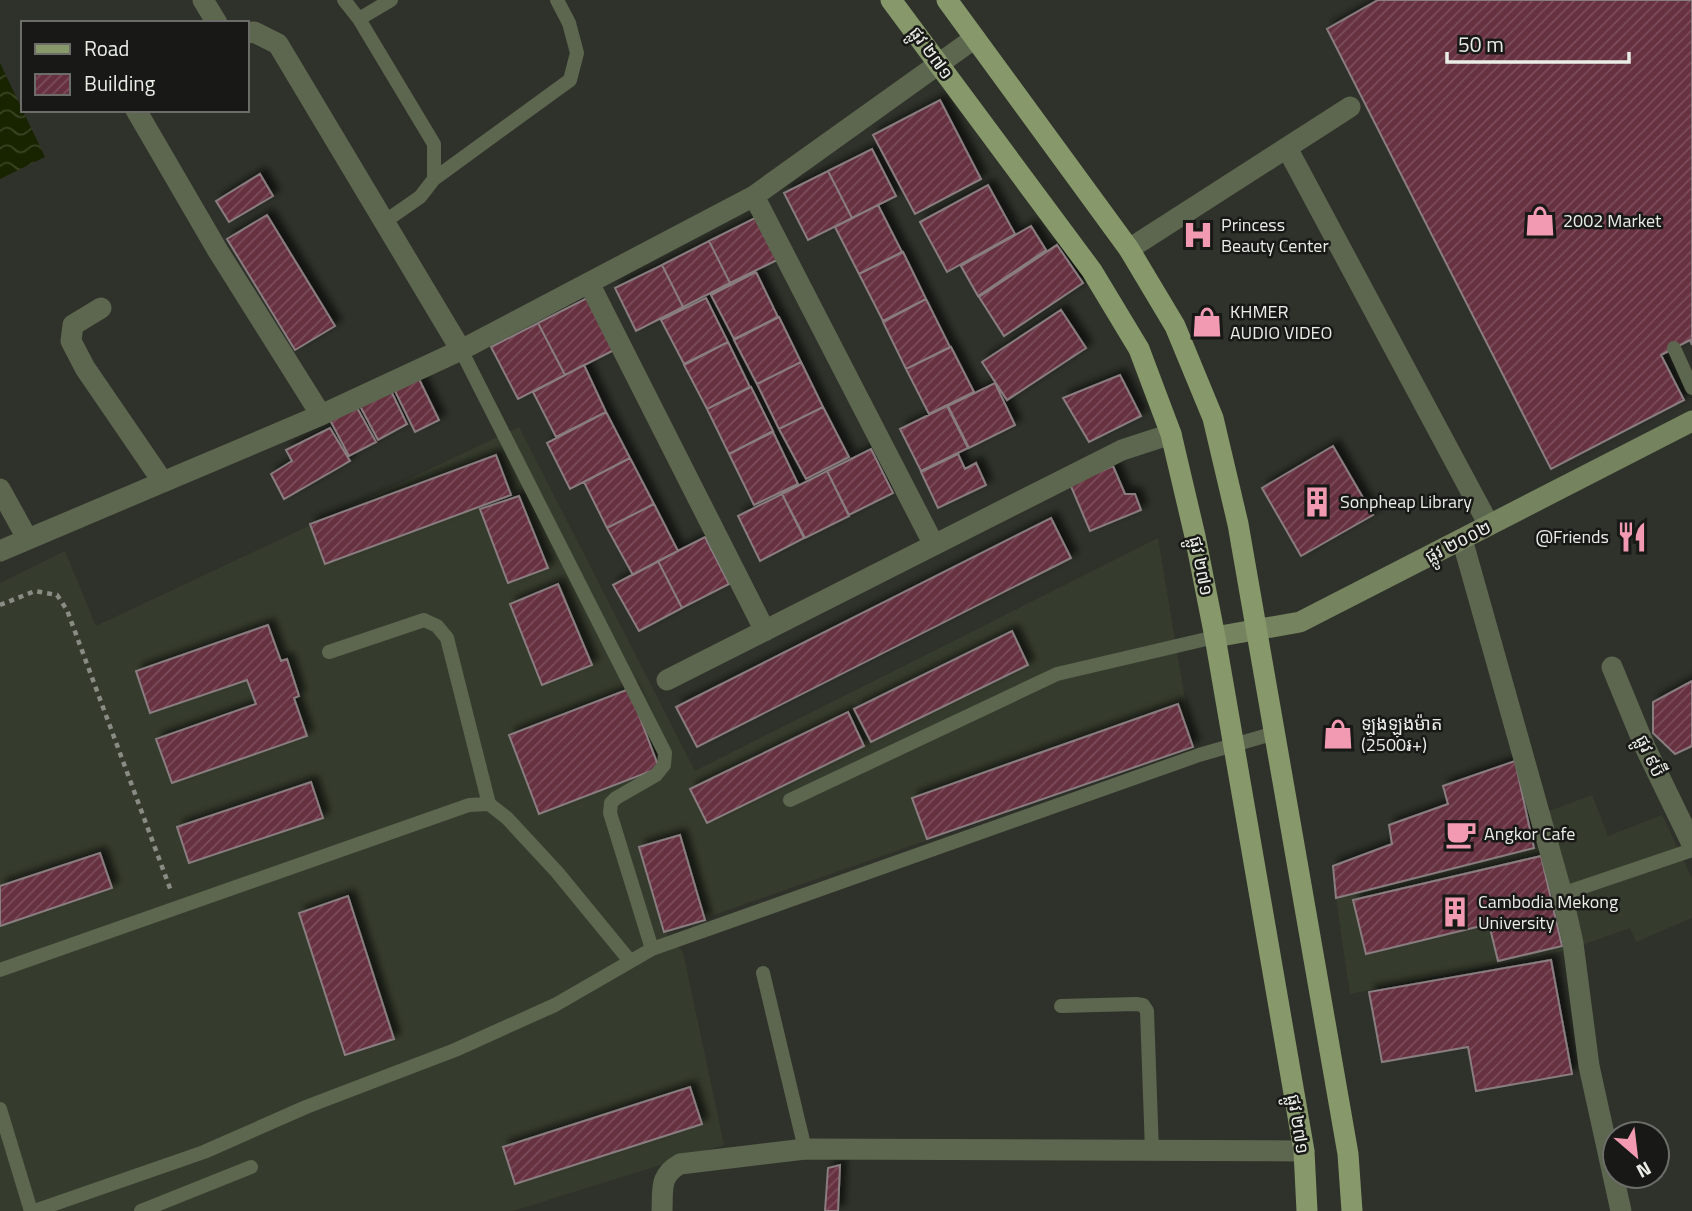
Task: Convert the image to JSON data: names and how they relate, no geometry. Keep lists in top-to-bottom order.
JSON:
{
  "streets": {
    "main road": ["ផ្លូវ ២៧១"],
    "street": ["ផ្លូវ ២០០២", "ផ្លូវ ៩ប៊ី"]
  },
  "crossings": [
    ["ផ្លូវ ២៧១", "ផ្លូវ ២០០២"]
  ],
  "places": {
    "shop": ["2002 Market", "KHMER AUDIO VIDEO", "ឡុងឡុងម៉ាត (2500៛+)"],
    "hospital": ["Princess Beauty Center"],
    "building": ["Sonpheap Library", "Cambodia Mekong University"],
    "restaurant": ["@Friends"],
    "cafe": ["Angkor Cafe"]
  },
  "legend": ["Road", "Building"],
  "scale_bar": "50 m",
  "north": "bottom right"
}
